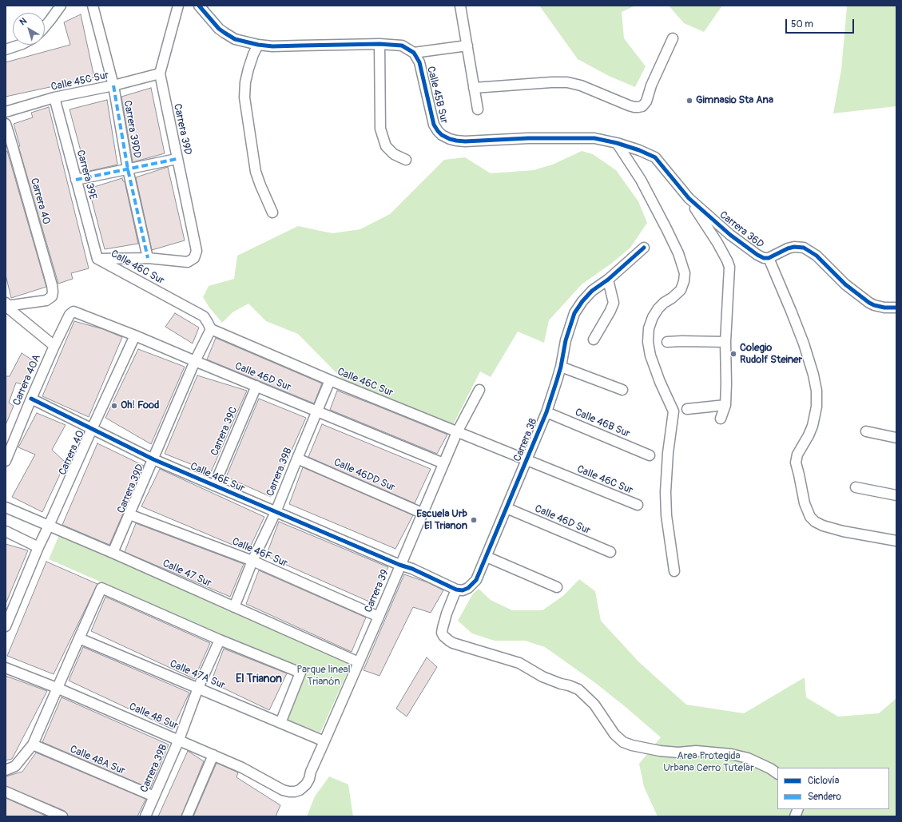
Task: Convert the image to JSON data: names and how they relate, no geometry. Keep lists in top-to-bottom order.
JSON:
{
  "streets": {
    "street": [
      "Calle 45C Sur",
      "Calle 45B Sur",
      "Carrera 39DD",
      "Carrera 39D",
      "Carrera 39E",
      "Carrera 40",
      "Carrera 36D",
      "Calle 46C Sur",
      "Calle 46D Sur",
      "Carrera 40A",
      "Calle 46B Sur",
      "Carrera 39C",
      "Carrera 38",
      "Carrera 39B",
      "Calle 46DD Sur",
      "Calle 46E Sur",
      "Calle 46F Sur",
      "Calle 47 Sur",
      "Carrera 39",
      "Calle 47A Sur",
      "Calle 48 Sur",
      "Calle 48A Sur"
    ]
  },
  "crossings": [
    ["Calle 45C Sur", "Carrera 39DD"],
    ["Calle 45C Sur", "Carrera 39D"],
    ["Calle 45C Sur", "Carrera 39E"],
    ["Calle 45B Sur", "Carrera 36D"],
    ["Carrera 39DD", "Carrera 39D"],
    ["Carrera 39D", "Calle 46C Sur"],
    ["Carrera 39D", "Calle 46D Sur"],
    ["Carrera 39D", "Calle 46E Sur"],
    ["Carrera 39D", "Calle 46F Sur"],
    ["Carrera 39D", "Calle 47 Sur"],
    ["Carrera 39E", "Calle 46C Sur"],
    ["Carrera 40", "Calle 46D Sur"],
    ["Carrera 40", "Calle 46E Sur"],
    ["Carrera 40", "Calle 47 Sur"],
    ["Calle 46C Sur", "Carrera 38"],
    ["Calle 46C Sur", "Carrera 39B"],
    ["Calle 46C Sur", "Carrera 39"],
    ["Calle 46D Sur", "Carrera 40A"],
    ["Calle 46D Sur", "Carrera 39C"],
    ["Calle 46D Sur", "Carrera 38"],
    ["Calle 46D Sur", "Carrera 39B"],
    ["Calle 46D Sur", "Carrera 39"],
    ["Carrera 40A", "Calle 46E Sur"],
    ["Calle 46B Sur", "Carrera 38"],
    ["Carrera 39C", "Calle 46E Sur"],
    ["Carrera 39B", "Calle 46DD Sur"],
    ["Carrera 39B", "Calle 46E Sur"],
    ["Carrera 39B", "Calle 46F Sur"],
    ["Carrera 39B", "Calle 47 Sur"],
    ["Carrera 39B", "Calle 47A Sur"],
    ["Carrera 39B", "Calle 48 Sur"],
    ["Carrera 39B", "Calle 48A Sur"],
    ["Calle 46DD Sur", "Carrera 39"],
    ["Calle 46E Sur", "Carrera 39"],
    ["Calle 46F Sur", "Carrera 39"],
    ["Calle 47 Sur", "Carrera 39"],
    ["Carrera 39", "Calle 47A Sur"],
    ["Carrera 39", "Calle 48 Sur"]
  ],
  "districts": ["El Trianon"],
  "parks": ["Parque lineal Trianón", "Area Protegida Urbana Cerro Tutelar"],
  "places": [
    "Gimnasio Sta Ana",
    "Colegio Rudolf Steiner",
    "Oh! Food",
    "Escuela Urb El Trianon"
  ],
  "legend": ["Ciclovía", "Sendero"],
  "scale_bar": "50 m",
  "north": "top left"
}
